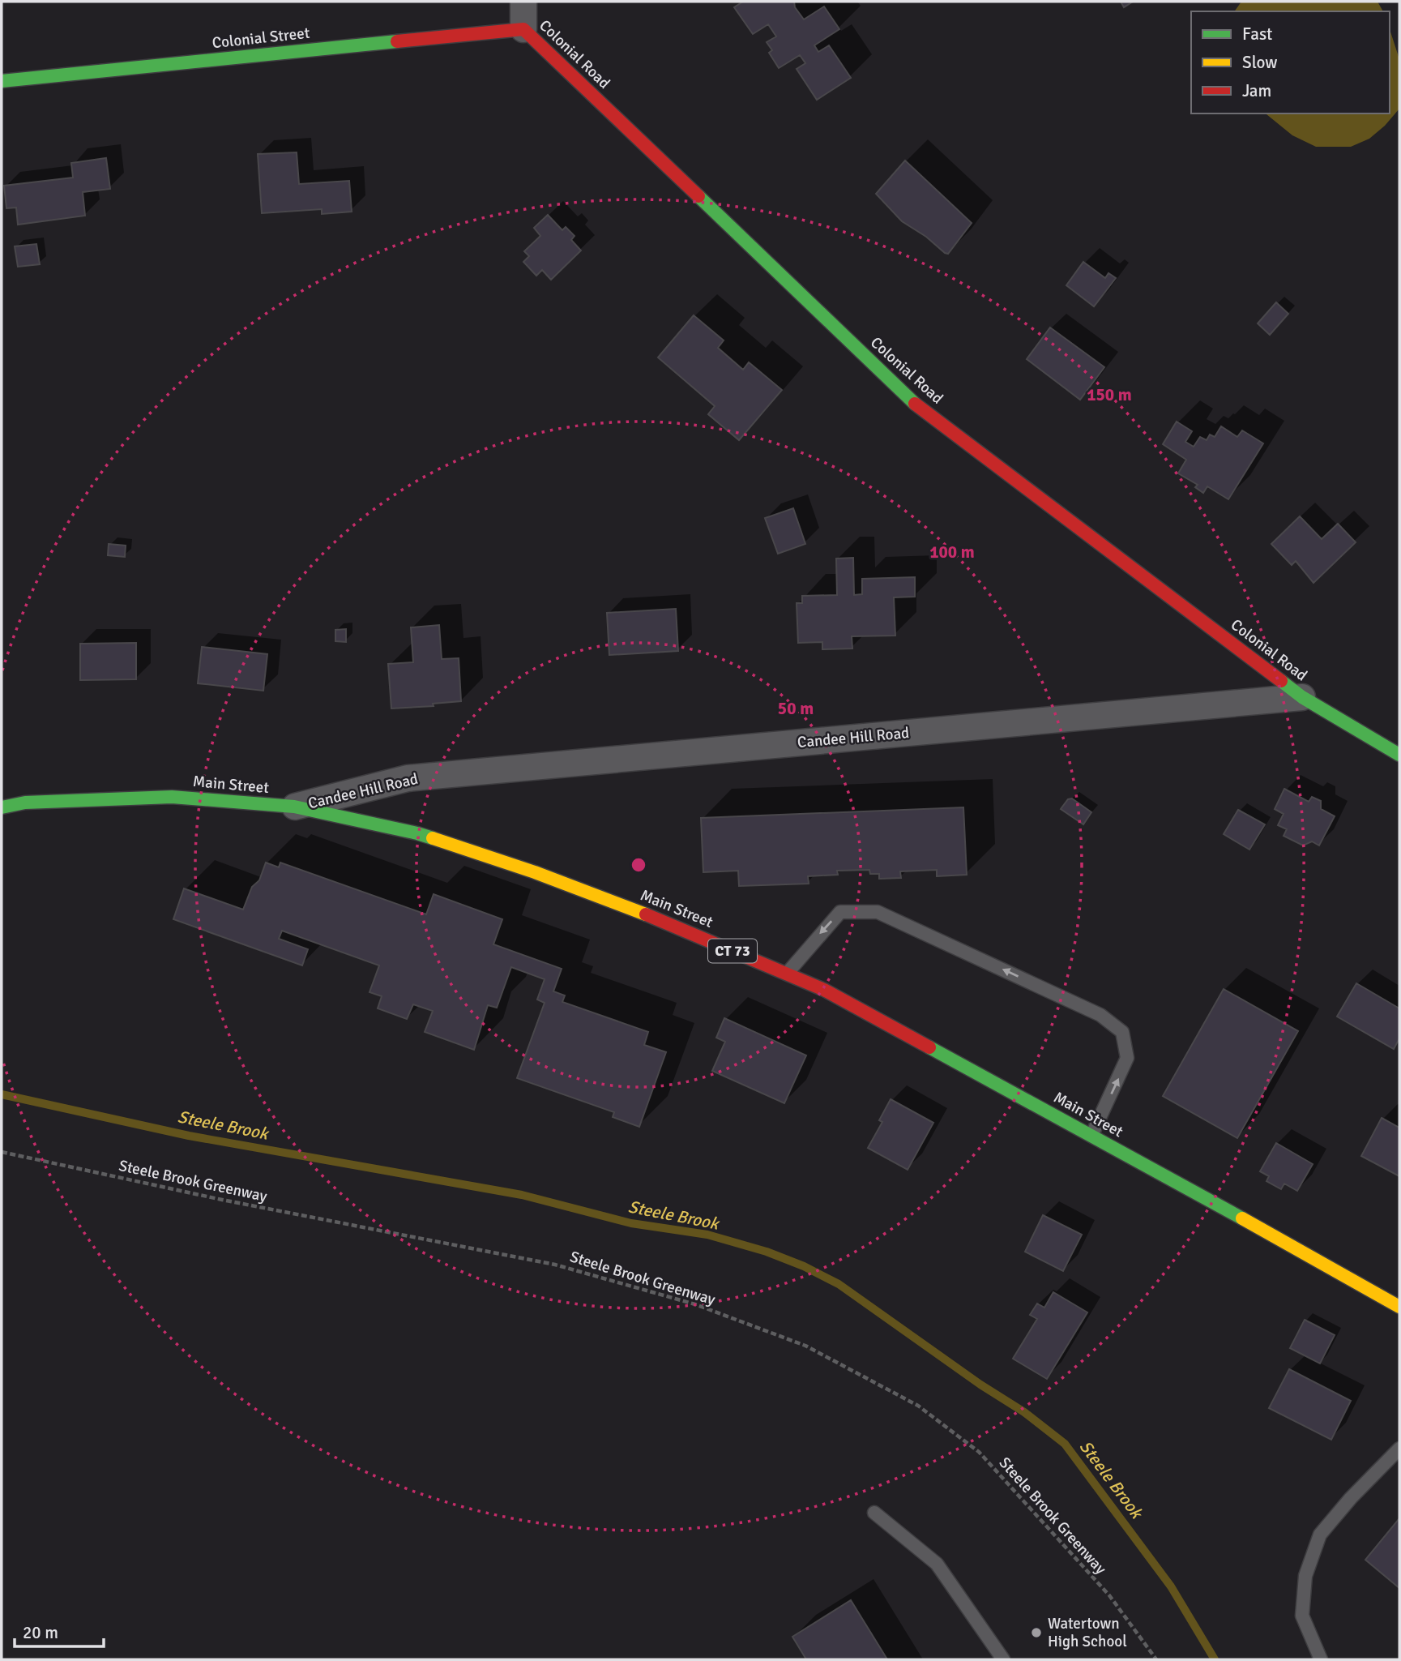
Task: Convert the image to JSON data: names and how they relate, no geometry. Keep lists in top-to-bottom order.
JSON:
{
  "streets": {
    "street": [
      "Colonial Street",
      "Colonial Road",
      "Candee Hill Road",
      "Main Street",
      "CT 73"
    ],
    "path": ["Steele Brook Greenway"]
  },
  "crossings": [
    ["Colonial Street", "Colonial Road"],
    ["Colonial Road", "Candee Hill Road"],
    ["Candee Hill Road", "Main Street"]
  ],
  "water": ["Steele Brook"],
  "places": ["Watertown High School"],
  "legend": ["Fast", "Slow", "Jam"],
  "scale_bar": "20 m",
  "rings": ["150 m", "100 m", "50 m"]
}
